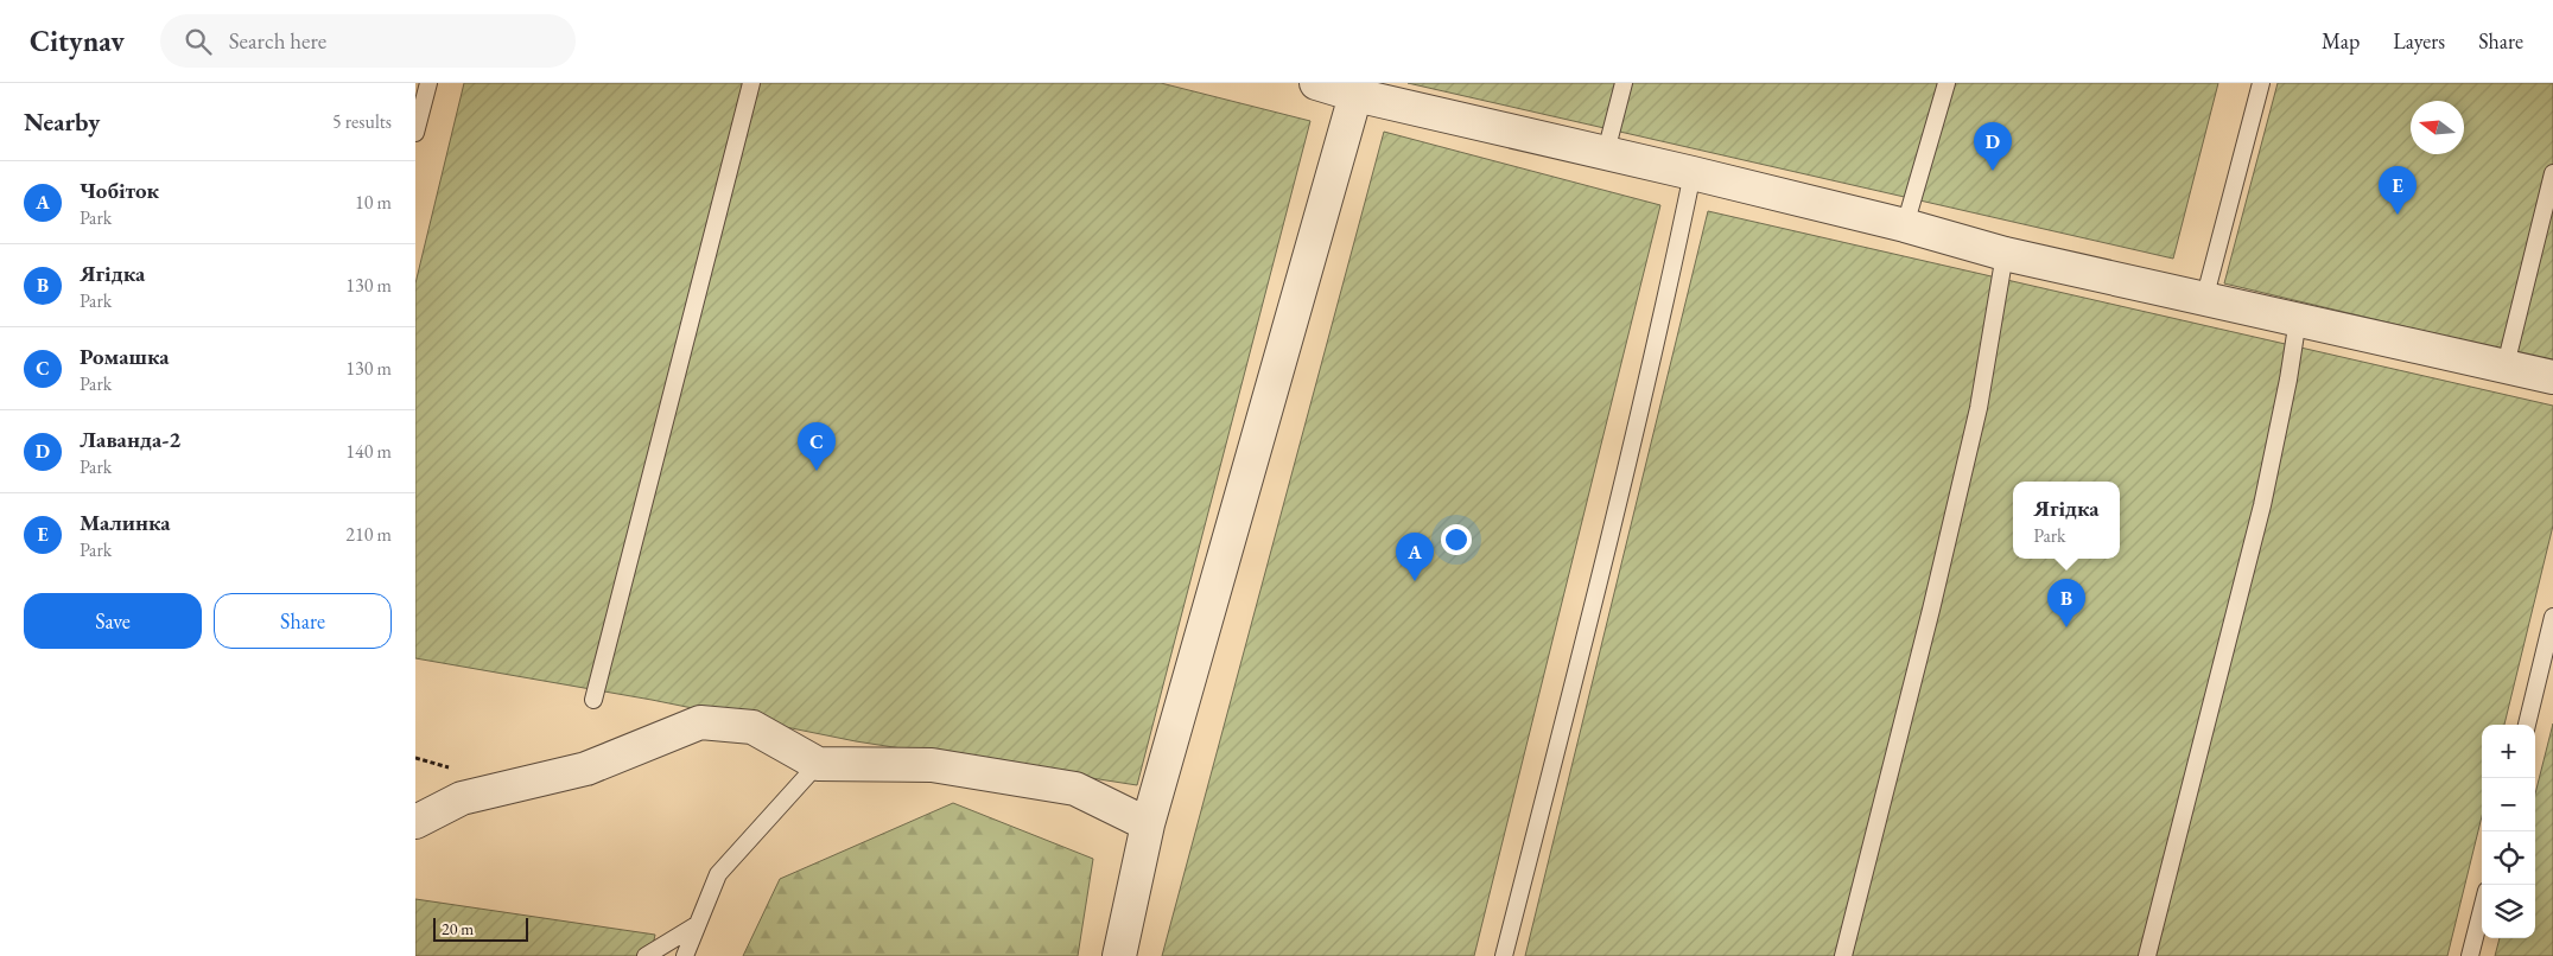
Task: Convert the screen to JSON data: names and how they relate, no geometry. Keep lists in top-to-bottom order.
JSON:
{
  "scale_bar": "20 m",
  "north": "left",
  "page": {
    "header": "Citynav",
    "search": "Search here",
    "nav": ["Map", "Layers", "Share"],
    "heading": ["Nearby", "5 results"],
    "pins": [
      "D",
      "E",
      "C",
      "A",
      "B"
    ],
    "list": [
      {
        "mark": "A",
        "name": "Чобіток",
        "note": "Park",
        "value": "10 m"
      },
      {
        "mark": "B",
        "name": "Ягідка",
        "note": "Park",
        "value": "130 m"
      },
      {
        "mark": "C",
        "name": "Ромашка",
        "note": "Park",
        "value": "130 m"
      },
      {
        "mark": "D",
        "name": "Лаванда-2",
        "note": "Park",
        "value": "140 m"
      },
      {
        "mark": "E",
        "name": "Малинка",
        "note": "Park",
        "value": "210 m"
      }
    ],
    "popup": ["Ягідка", "Park"],
    "buttons": ["Save", "Share"],
    "map_buttons": ["+", "−"],
    "scale": "20 m"
  }
}
